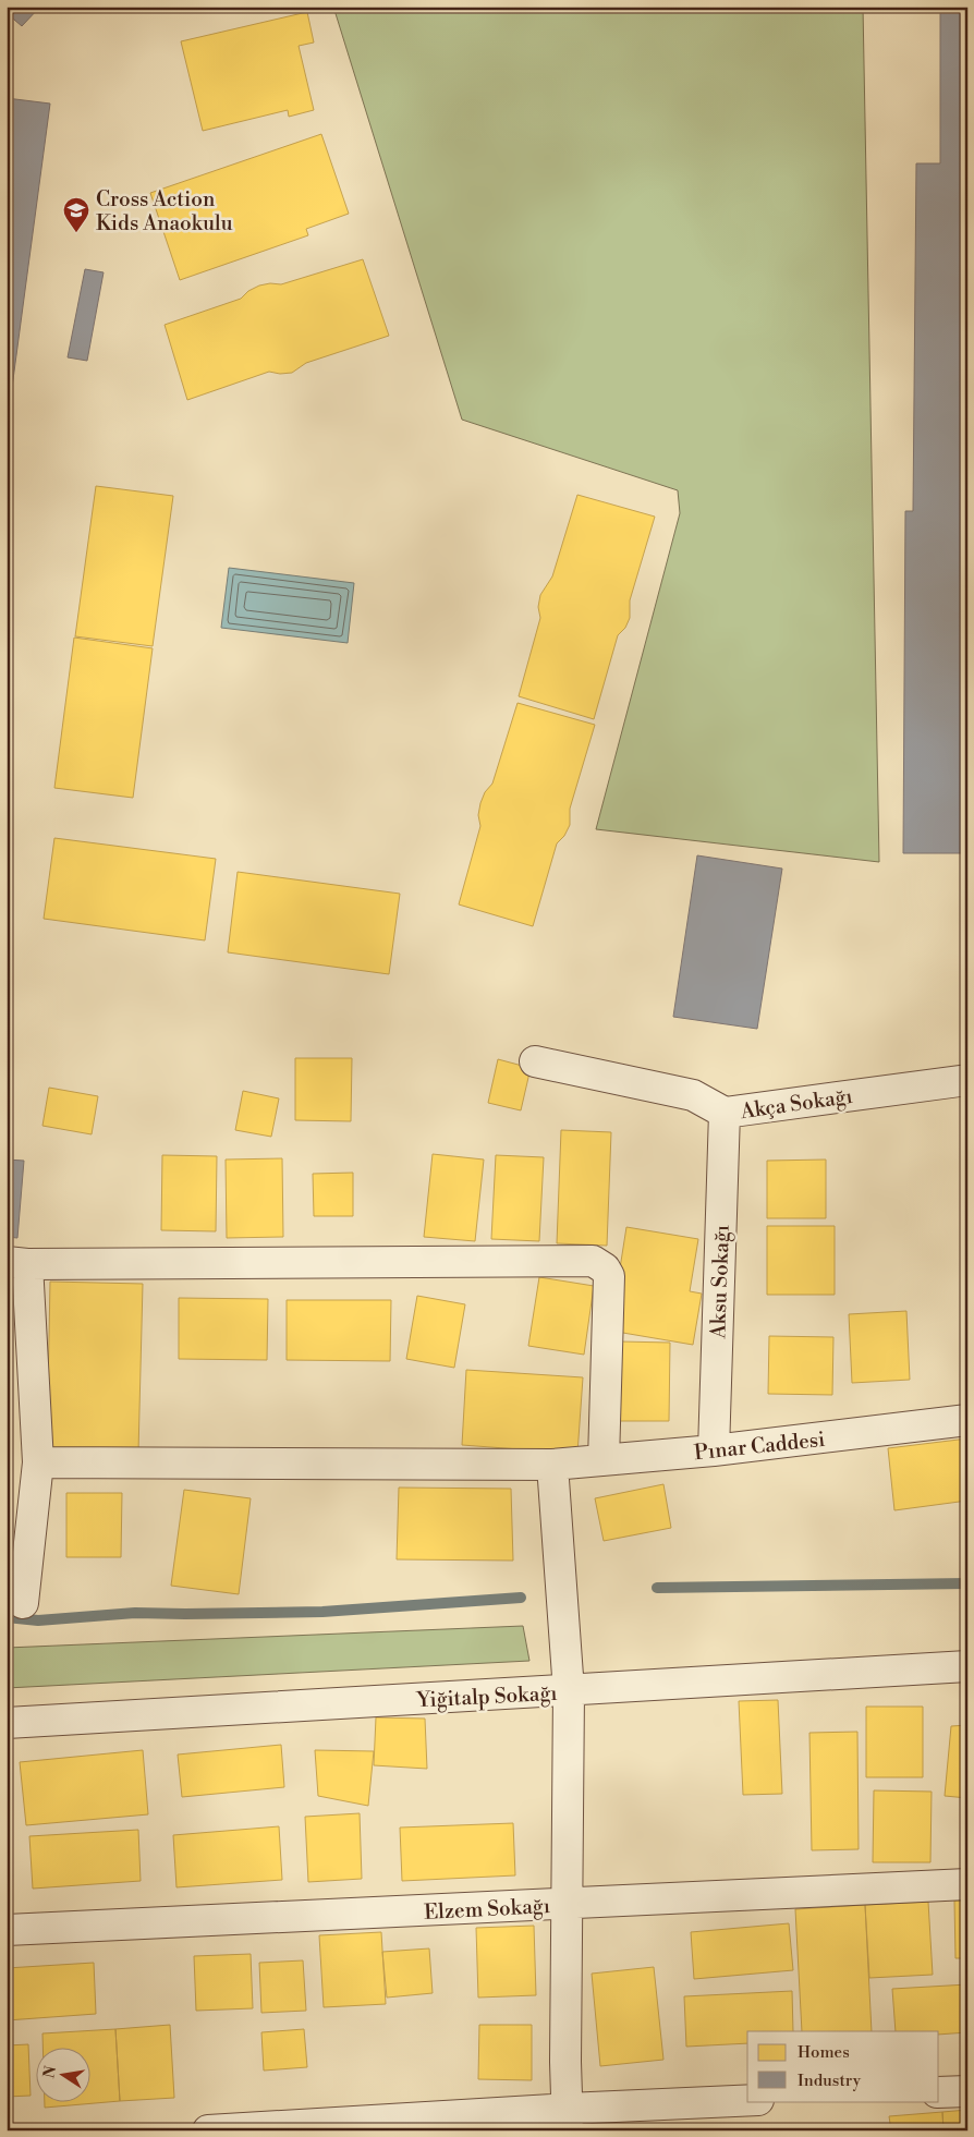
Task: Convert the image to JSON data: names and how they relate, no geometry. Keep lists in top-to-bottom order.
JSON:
{
  "streets": {
    "street": [
      "Akça Sokağı",
      "Aksu Sokağı",
      "Pınar Caddesi",
      "Yiğitalp Sokağı",
      "Elzem Sokağı"
    ]
  },
  "crossings": [
    ["Akça Sokağı", "Aksu Sokağı"],
    ["Aksu Sokağı", "Pınar Caddesi"]
  ],
  "places": {
    "school or university": ["Cross Action Kids Anaokulu"]
  },
  "legend": ["Homes", "Industry"],
  "north": "left"
}
